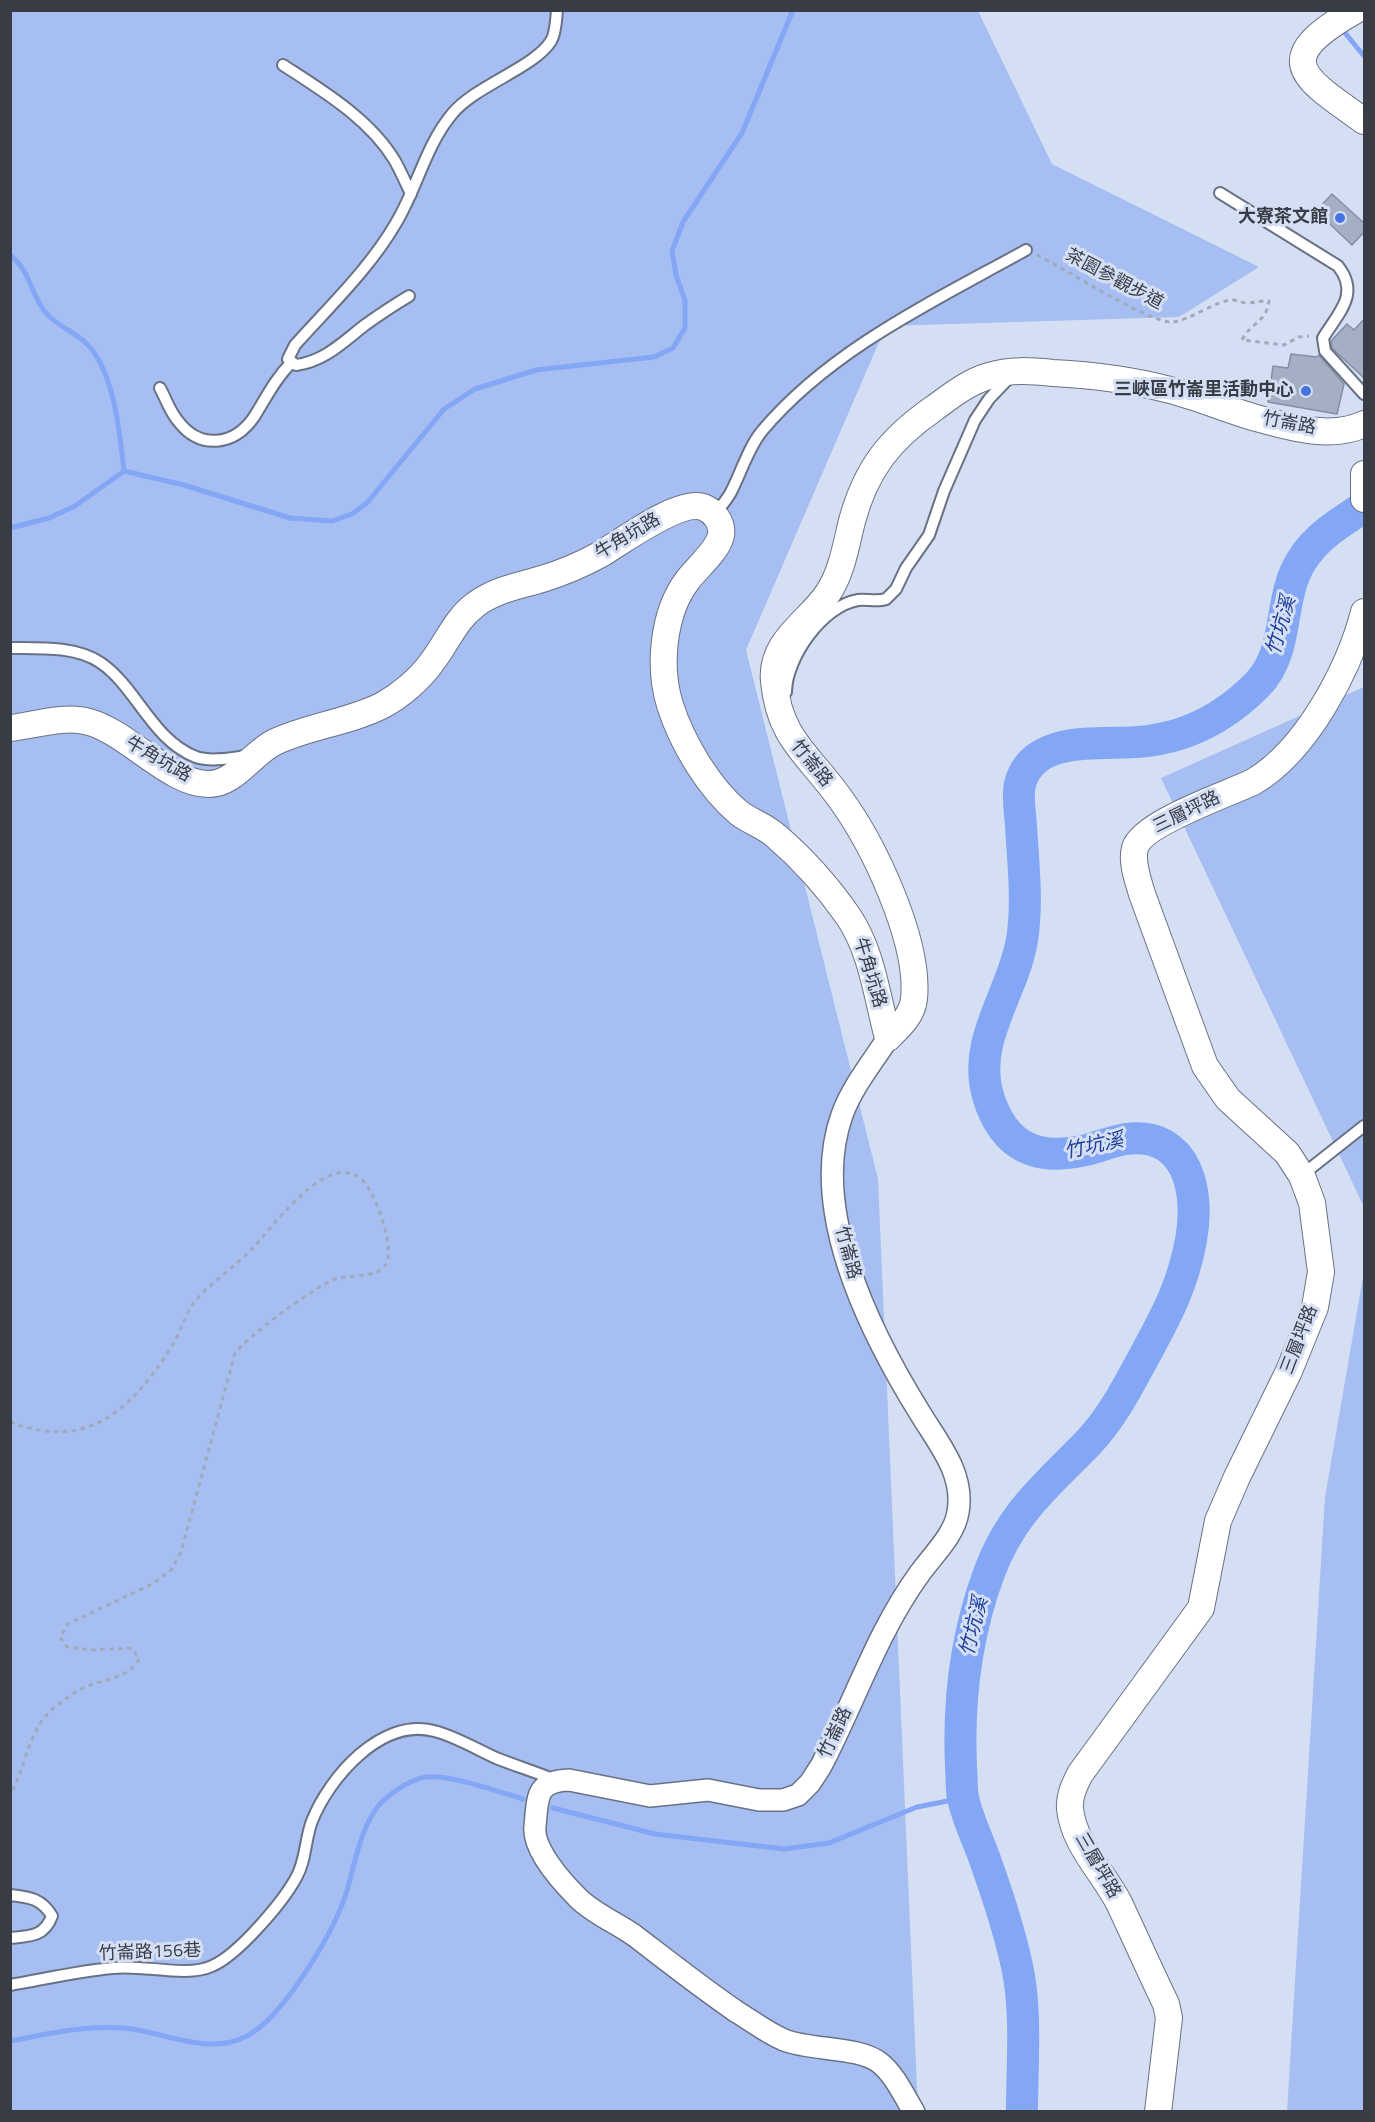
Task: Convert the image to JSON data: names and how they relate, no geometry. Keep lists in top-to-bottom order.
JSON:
{
  "streets": {
    "street": ["竹崙路", "牛角坑路", "三層坪路"],
    "lane": ["竹崙路156巷"],
    "path": ["茶園參觀步道"]
  },
  "crossings": [
    ["竹崙路", "牛角坑路"],
    ["竹崙路", "竹崙路156巷"]
  ],
  "water": ["竹坑溪"],
  "places": ["大寮茶文館", "三峽區竹崙里活動中心"]
}
